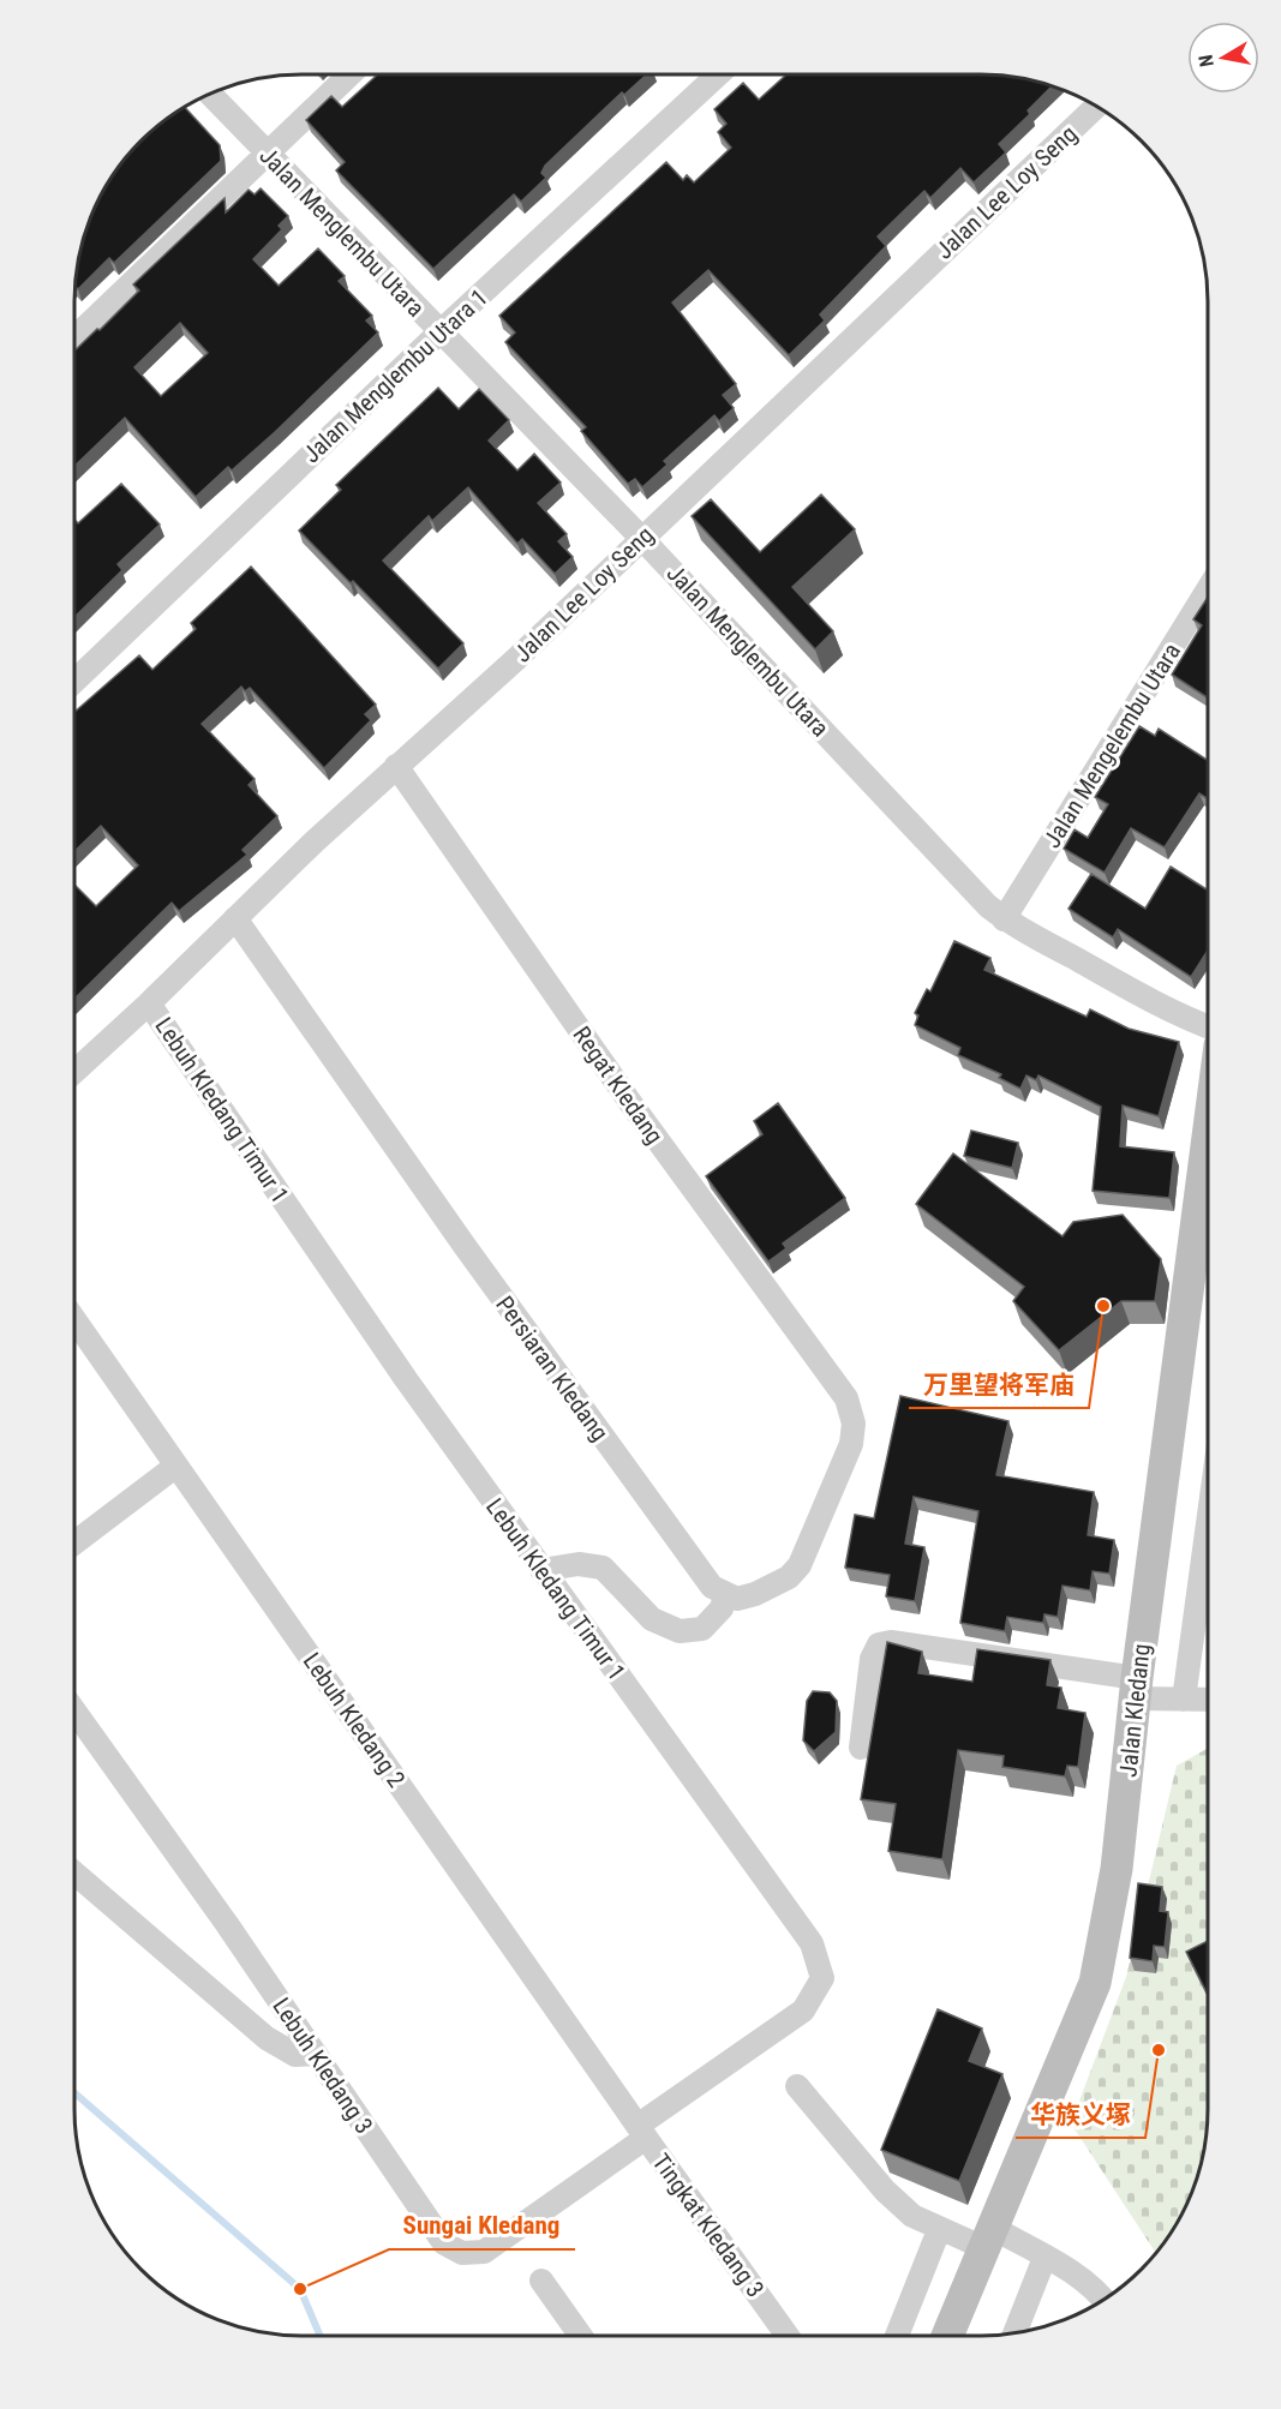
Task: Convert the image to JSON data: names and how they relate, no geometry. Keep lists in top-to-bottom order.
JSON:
{
  "streets": {
    "main road": ["Jalan Kledang"],
    "street": [
      "Jalan Lee Loy Seng",
      "Jalan Menglembu Utara",
      "Jalan Menglembu Utara 1",
      "Jalan Mengelembu Utara",
      "Regat Kledang",
      "Lebuh Kledang Timur 1",
      "Persiaran Kledang",
      "Lebuh Kledang 2",
      "Lebuh Kledang 3",
      "Tingkat Kledang 3"
    ]
  },
  "crossings": [
    ["Jalan Lee Loy Seng", "Jalan Menglembu Utara"],
    ["Jalan Lee Loy Seng", "Regat Kledang"],
    ["Jalan Lee Loy Seng", "Lebuh Kledang Timur 1"],
    ["Jalan Lee Loy Seng", "Persiaran Kledang"],
    ["Jalan Menglembu Utara", "Jalan Menglembu Utara 1"],
    ["Jalan Menglembu Utara", "Jalan Mengelembu Utara"],
    ["Regat Kledang", "Persiaran Kledang"],
    ["Lebuh Kledang Timur 1", "Lebuh Kledang 2"],
    ["Lebuh Kledang Timur 1", "Lebuh Kledang 3"],
    ["Lebuh Kledang Timur 1", "Tingkat Kledang 3"],
    ["Lebuh Kledang 2", "Lebuh Kledang 3"],
    ["Lebuh Kledang 2", "Tingkat Kledang 3"],
    ["Lebuh Kledang 3", "Tingkat Kledang 3"]
  ],
  "places": ["万里望将军庙", "华族义塚", "Sungai Kledang"],
  "north": "left"
}
